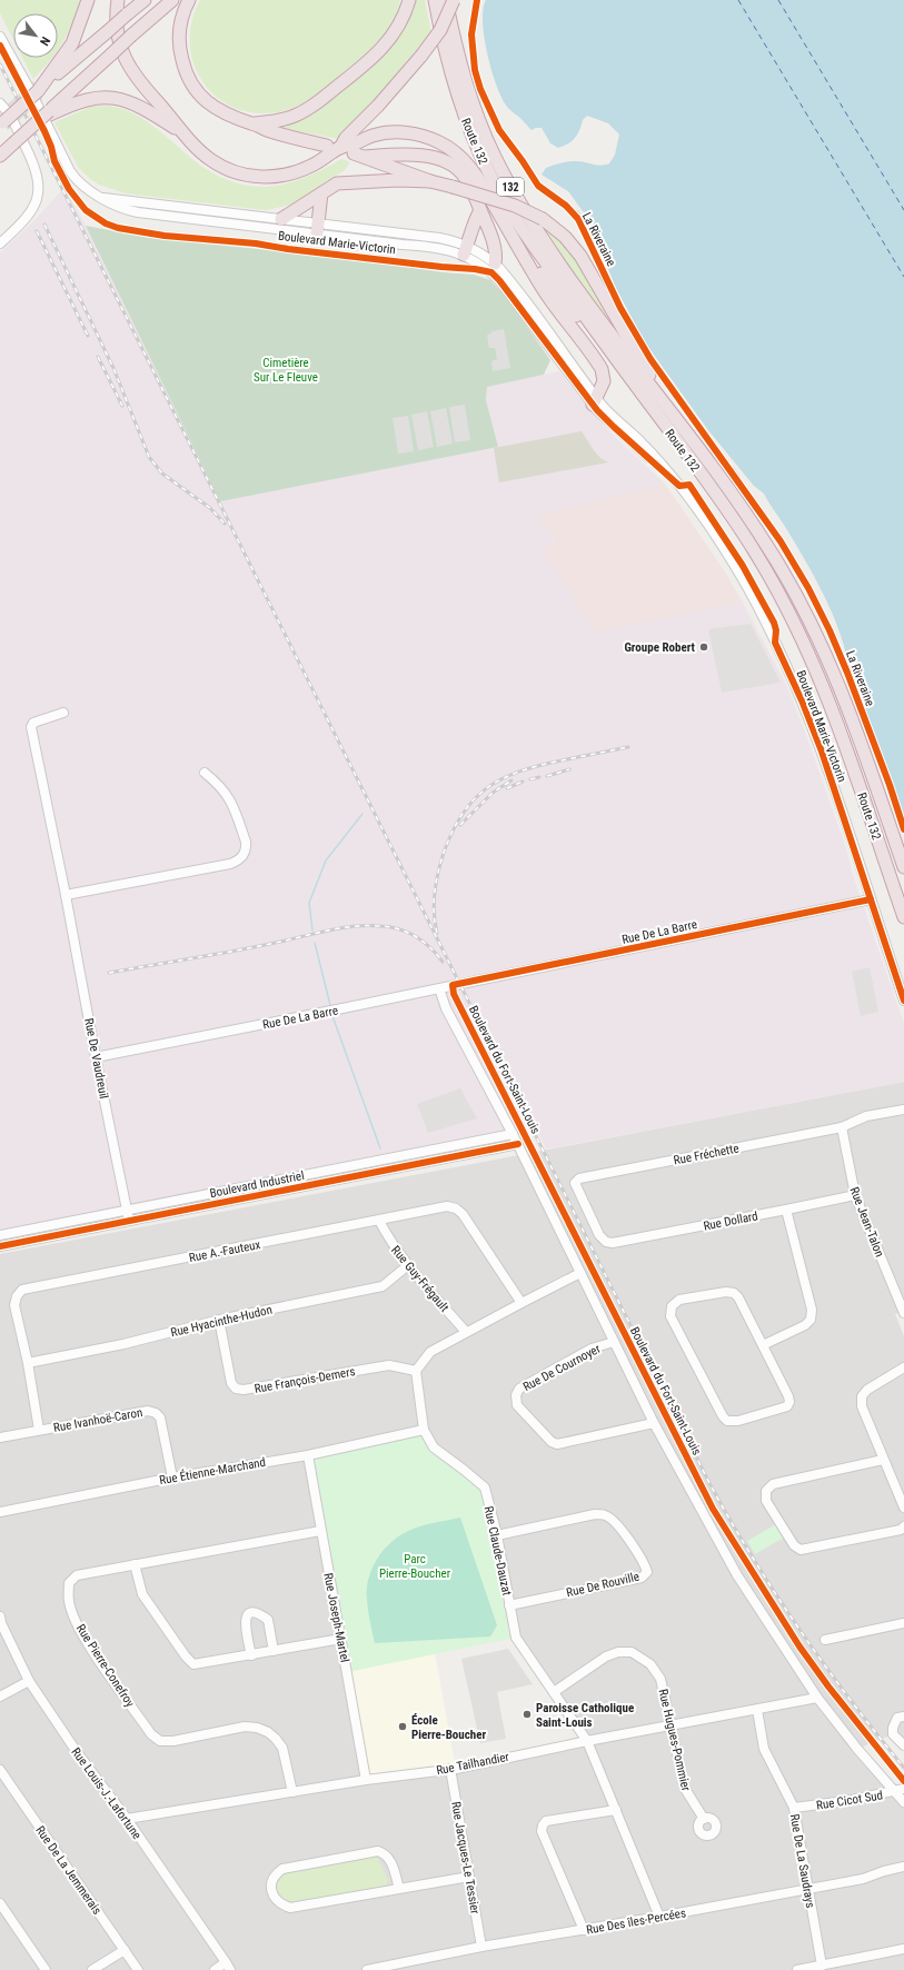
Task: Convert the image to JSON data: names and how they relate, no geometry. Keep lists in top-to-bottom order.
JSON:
{
  "streets": {
    "highway": ["Route 132", "132"],
    "street": [
      "Boulevard Marie-Victorin",
      "Rue De La Barre",
      "Rue De Vaudreuil",
      "Boulevard du Fort-Saint-Louis",
      "Rue Fréchette",
      "Boulevard Industriel",
      "Rue Dollard",
      "Rue Jean-Talon",
      "Rue A.-Fauteux",
      "Rue Guy-Frégault",
      "Rue Hyacinthe-Hudon",
      "Rue De Cournoyer",
      "Rue François-Demers",
      "Rue Ivanhoë-Caron",
      "Rue Étienne-Marchand",
      "Rue Claude-Dauzat",
      "Rue De Rouville",
      "Rue Joseph-Martel",
      "Rue Pierre-Conefroy",
      "Rue Hugues-Pommier",
      "Rue Tailhandier",
      "Rue Louis-J.-Lafortune",
      "Rue Cicot Sud",
      "Rue Jacques-Le Tessier",
      "Rue De La Saudrays",
      "Rue De La Jemmerais",
      "Rue Des îles-Percées"
    ],
    "cycle path": ["La Riveraine"]
  },
  "crossings": [
    ["Boulevard Marie-Victorin", "Rue De La Barre"],
    ["Rue De La Barre", "Rue De Vaudreuil"],
    ["Rue De La Barre", "Boulevard du Fort-Saint-Louis"],
    ["Rue De Vaudreuil", "Boulevard Industriel"],
    ["Boulevard du Fort-Saint-Louis", "Boulevard Industriel"],
    ["Boulevard du Fort-Saint-Louis", "Rue De Cournoyer"],
    ["Boulevard du Fort-Saint-Louis", "Rue Tailhandier"],
    ["Boulevard du Fort-Saint-Louis", "Rue Cicot Sud"],
    ["Rue Fréchette", "Rue Dollard"],
    ["Rue Fréchette", "Rue Jean-Talon"],
    ["Rue Dollard", "Rue Jean-Talon"],
    ["Rue A.-Fauteux", "Rue Guy-Frégault"],
    ["Rue A.-Fauteux", "Rue Hyacinthe-Hudon"],
    ["Rue A.-Fauteux", "Rue Ivanhoë-Caron"],
    ["Rue Guy-Frégault", "Rue Hyacinthe-Hudon"],
    ["Rue Hyacinthe-Hudon", "Rue François-Demers"],
    ["Rue François-Demers", "Rue Claude-Dauzat"],
    ["Rue Ivanhoë-Caron", "Rue Étienne-Marchand"],
    ["Rue Étienne-Marchand", "Rue Claude-Dauzat"],
    ["Rue Étienne-Marchand", "Rue Joseph-Martel"],
    ["Rue Claude-Dauzat", "Rue De Rouville"],
    ["Rue Claude-Dauzat", "Rue Hugues-Pommier"],
    ["Rue Claude-Dauzat", "Rue Tailhandier"],
    ["Rue Claude-Dauzat", "Rue Des îles-Percées"],
    ["Rue Joseph-Martel", "Rue Pierre-Conefroy"],
    ["Rue Joseph-Martel", "Rue Tailhandier"],
    ["Rue Pierre-Conefroy", "Rue Tailhandier"],
    ["Rue Hugues-Pommier", "Rue Tailhandier"],
    ["Rue Tailhandier", "Rue Louis-J.-Lafortune"],
    ["Rue Tailhandier", "Rue Jacques-Le Tessier"],
    ["Rue Tailhandier", "Rue De La Saudrays"],
    ["Rue Cicot Sud", "Rue De La Saudrays"],
    ["Rue Jacques-Le Tessier", "Rue Des îles-Percées"],
    ["Rue De La Saudrays", "Rue Des îles-Percées"]
  ],
  "parks": ["Cimetière Sur Le Fleuve", "Parc Pierre-Boucher"],
  "places": ["Groupe Robert", "Paroisse Catholique Saint-Louis", "École Pierre-Boucher"],
  "north": "bottom right"
}
